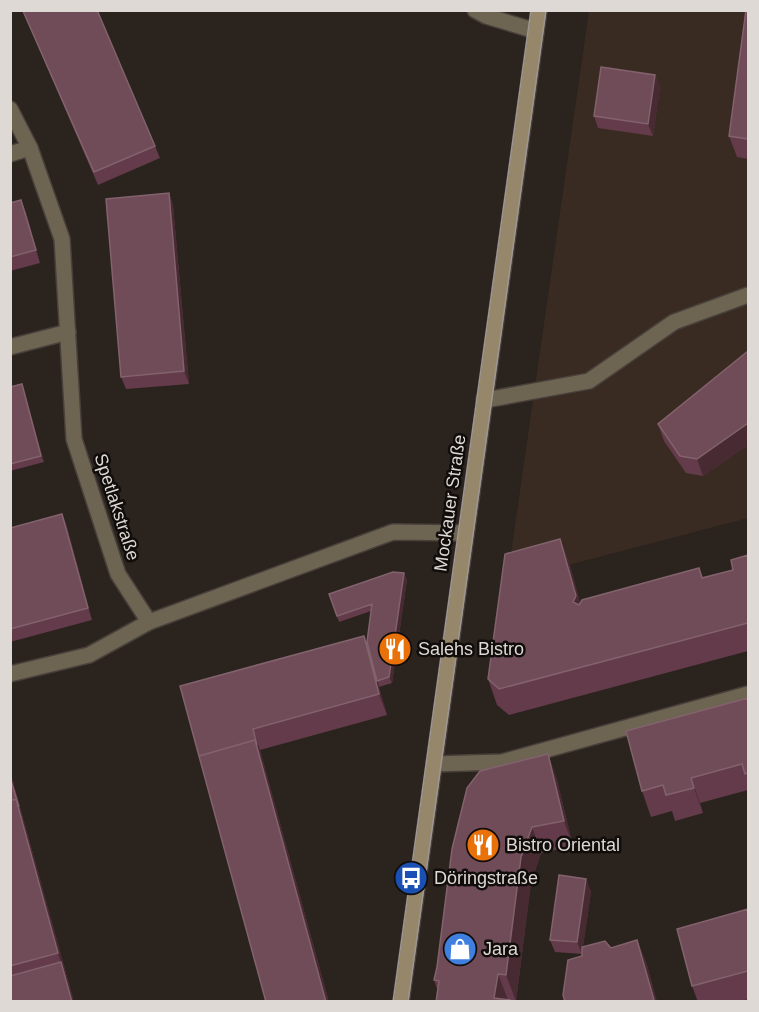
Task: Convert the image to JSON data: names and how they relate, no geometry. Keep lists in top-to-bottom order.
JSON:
{
  "streets": {
    "main road": ["Mockauer Straße"],
    "street": ["Spetlakstraße"]
  },
  "places": {
    "restaurant": ["Salehs Bistro", "Bistro Oriental"],
    "bus stop": ["Döringstraße"],
    "shop": ["Jara"]
  }
}
